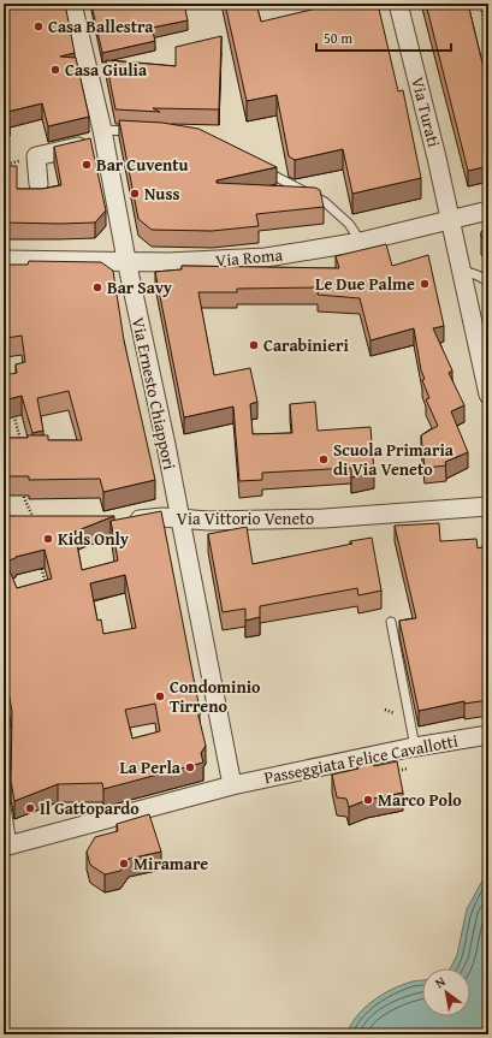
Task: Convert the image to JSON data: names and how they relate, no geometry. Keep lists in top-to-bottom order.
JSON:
{
  "streets": {
    "street": [
      "Via Turati",
      "Via Roma",
      "Via Ernesto Chiappori",
      "Via Vittorio Veneto",
      "Passeggiata Felice Cavallotti"
    ]
  },
  "crossings": [
    ["Via Turati", "Via Roma"],
    ["Via Roma", "Via Ernesto Chiappori"],
    ["Via Ernesto Chiappori", "Via Vittorio Veneto"],
    ["Via Ernesto Chiappori", "Passeggiata Felice Cavallotti"]
  ],
  "places": [
    "Casa Ballestra",
    "Casa Giulia",
    "Bar Cuventu",
    "Nuss",
    "Le Due Palme",
    "Bar Savy",
    "Carabinieri",
    "Scuola Primaria di Via Veneto",
    "Kids Only",
    "Condominio Tirreno",
    "La Perla",
    "Marco Polo",
    "Il Gattopardo",
    "Miramare"
  ],
  "scale_bar": "50 m",
  "north": "top left"
}
